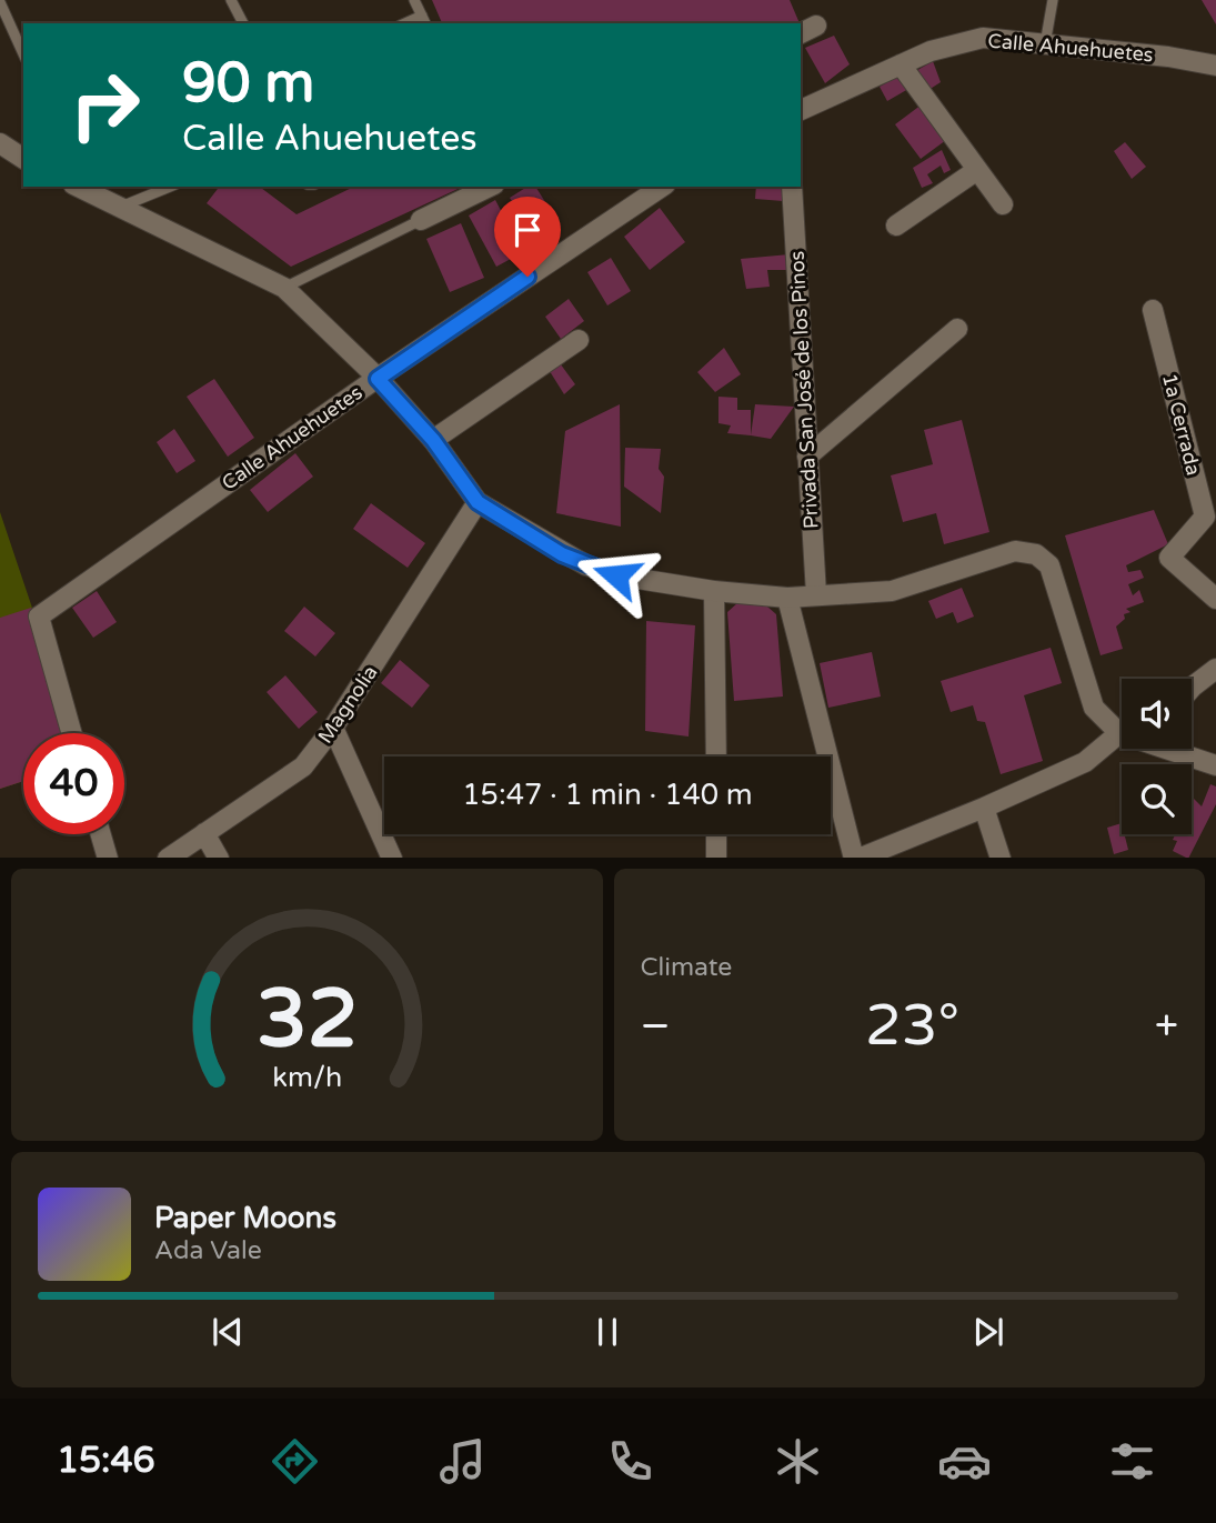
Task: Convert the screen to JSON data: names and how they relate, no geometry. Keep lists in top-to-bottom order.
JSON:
{
  "streets": {
    "street": [
      "Calle Ahuehuetes",
      "Privada San José de los Pinos",
      "1a Cerrada",
      "Magnolia"
    ]
  },
  "page": {
    "turn": ["90 m", "Calle Ahuehuetes"],
    "limit": "40",
    "trip": "15:47 · 1 min · 140 m",
    "tile": "Climate",
    "heat": ["−", "23°", "+"],
    "song": ["Paper Moons", "Ada Vale"],
    "tabs": "15:46",
    "gauge": ["32", "km/h"]
  }
}
